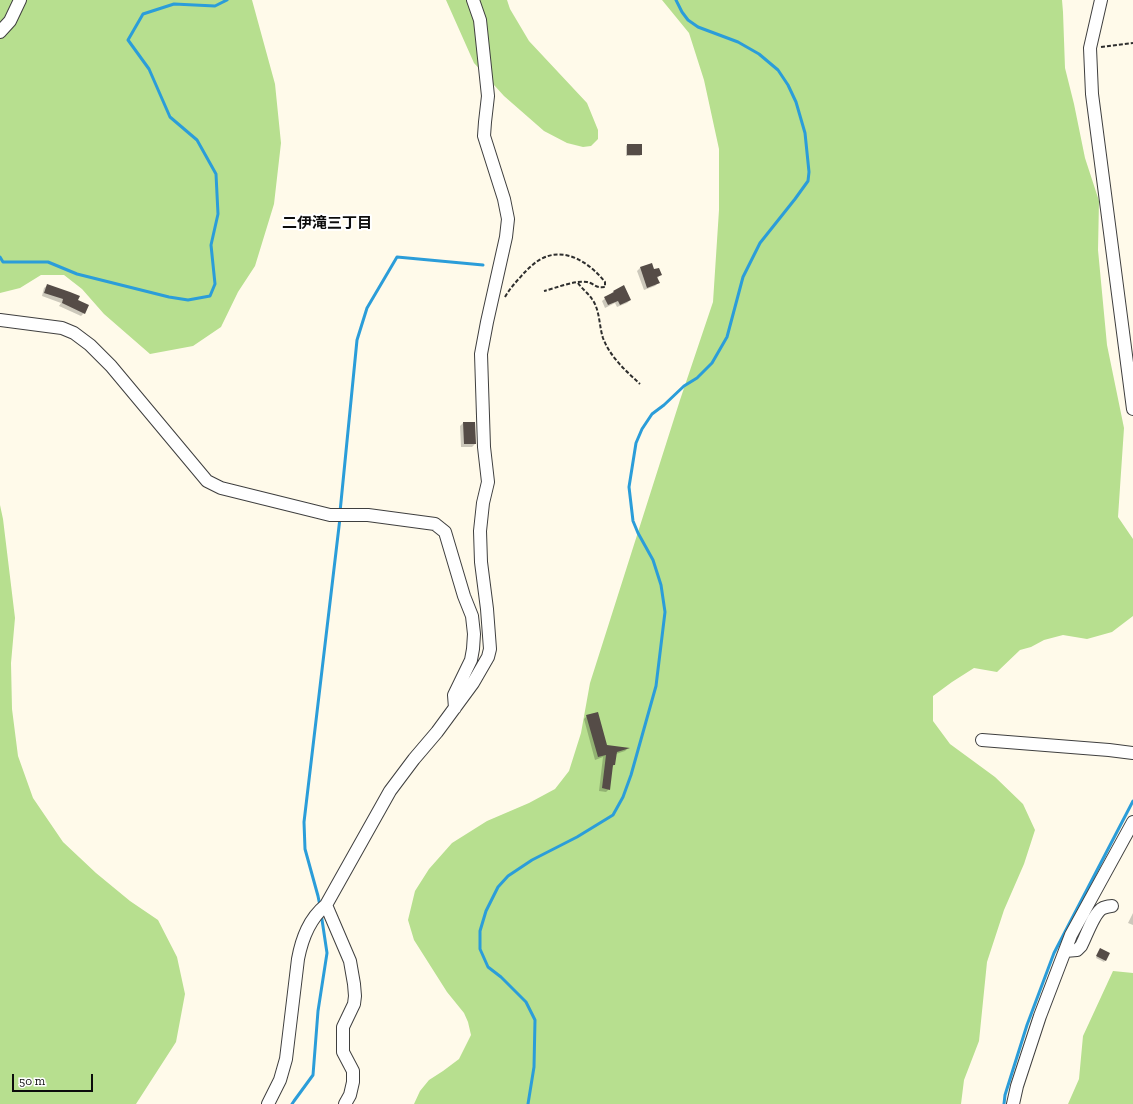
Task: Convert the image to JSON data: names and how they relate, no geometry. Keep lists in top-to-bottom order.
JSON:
{
  "districts": ["二伊滝三丁目"],
  "scale_bar": "50 m"
}
